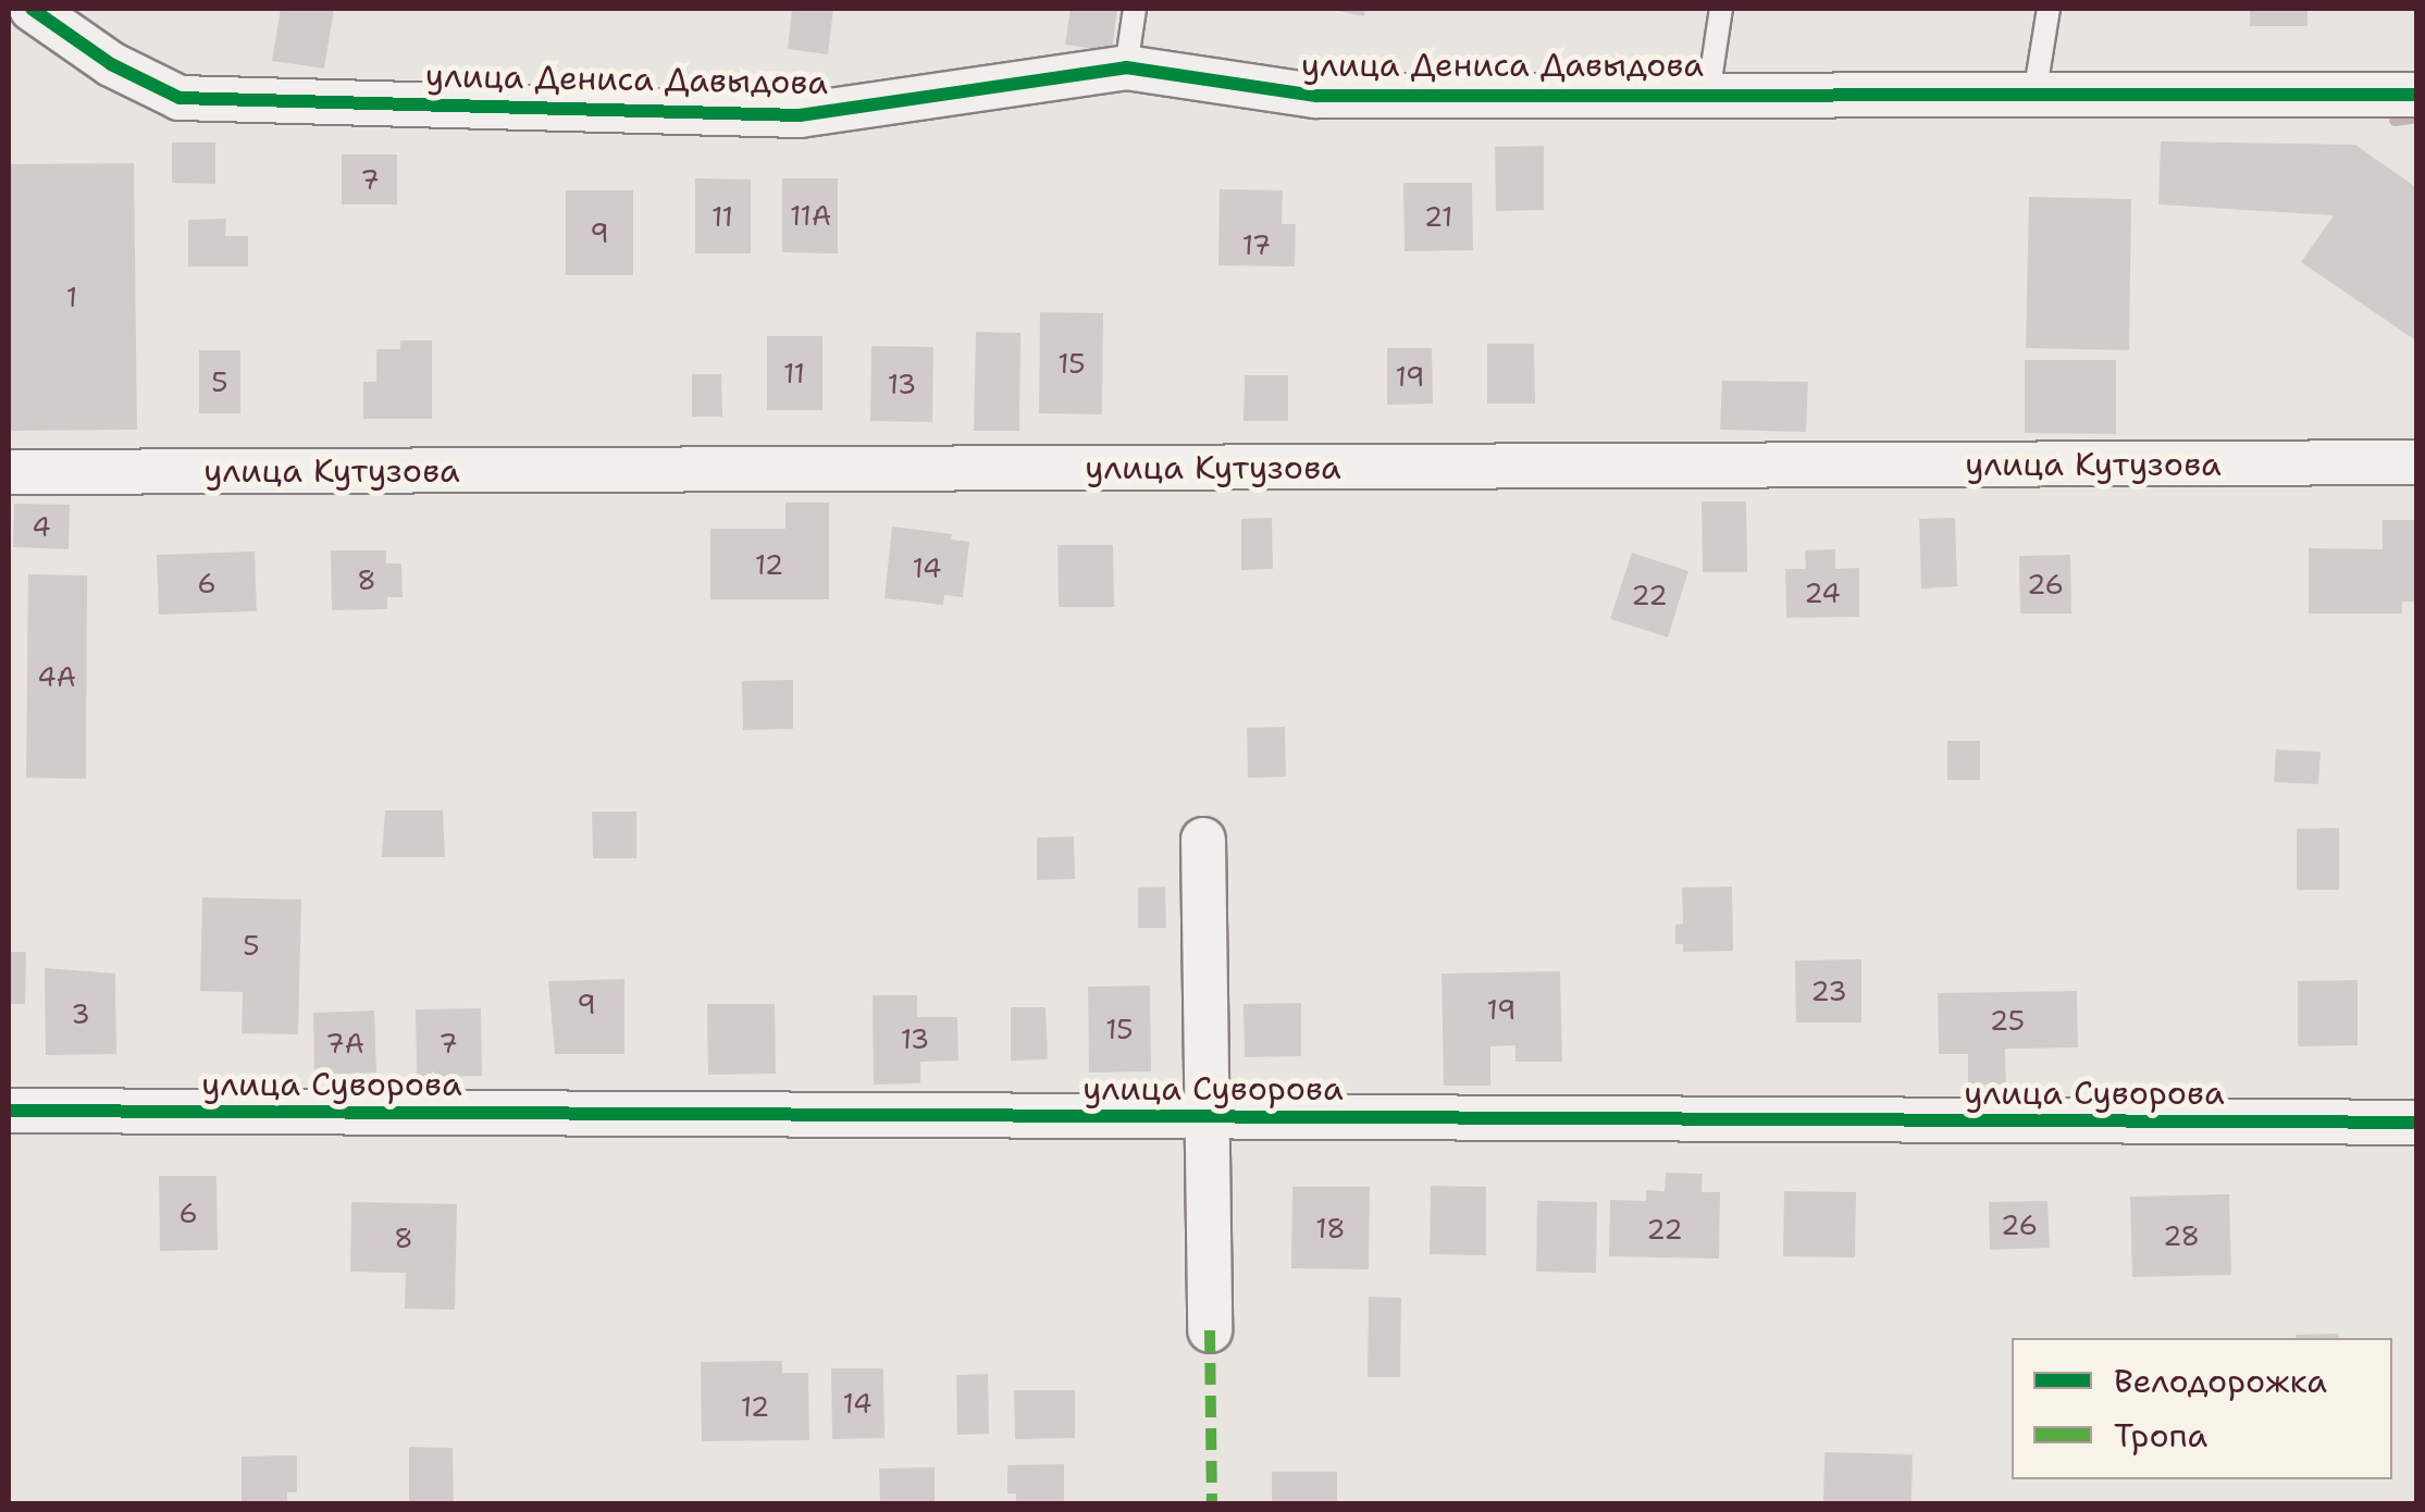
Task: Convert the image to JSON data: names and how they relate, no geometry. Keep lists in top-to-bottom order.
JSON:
{
  "streets": {
    "street": ["улица Дениса Давыдова", "улица Кутузова", "улица Суворова"]
  },
  "house_numbers": [
    "7",
    "11А",
    "11",
    "21",
    "9",
    "17",
    "1",
    "15",
    "11",
    "19",
    "5",
    "13",
    "4",
    "12",
    "14",
    "8",
    "6",
    "26",
    "24",
    "22",
    "4А",
    "5",
    "23",
    "9",
    "19",
    "3",
    "25",
    "15",
    "13",
    "7А",
    "7",
    "6",
    "26",
    "18",
    "22",
    "28",
    "8",
    "14",
    "12"
  ],
  "legend": ["Велодорожка", "Тропа"]
}
